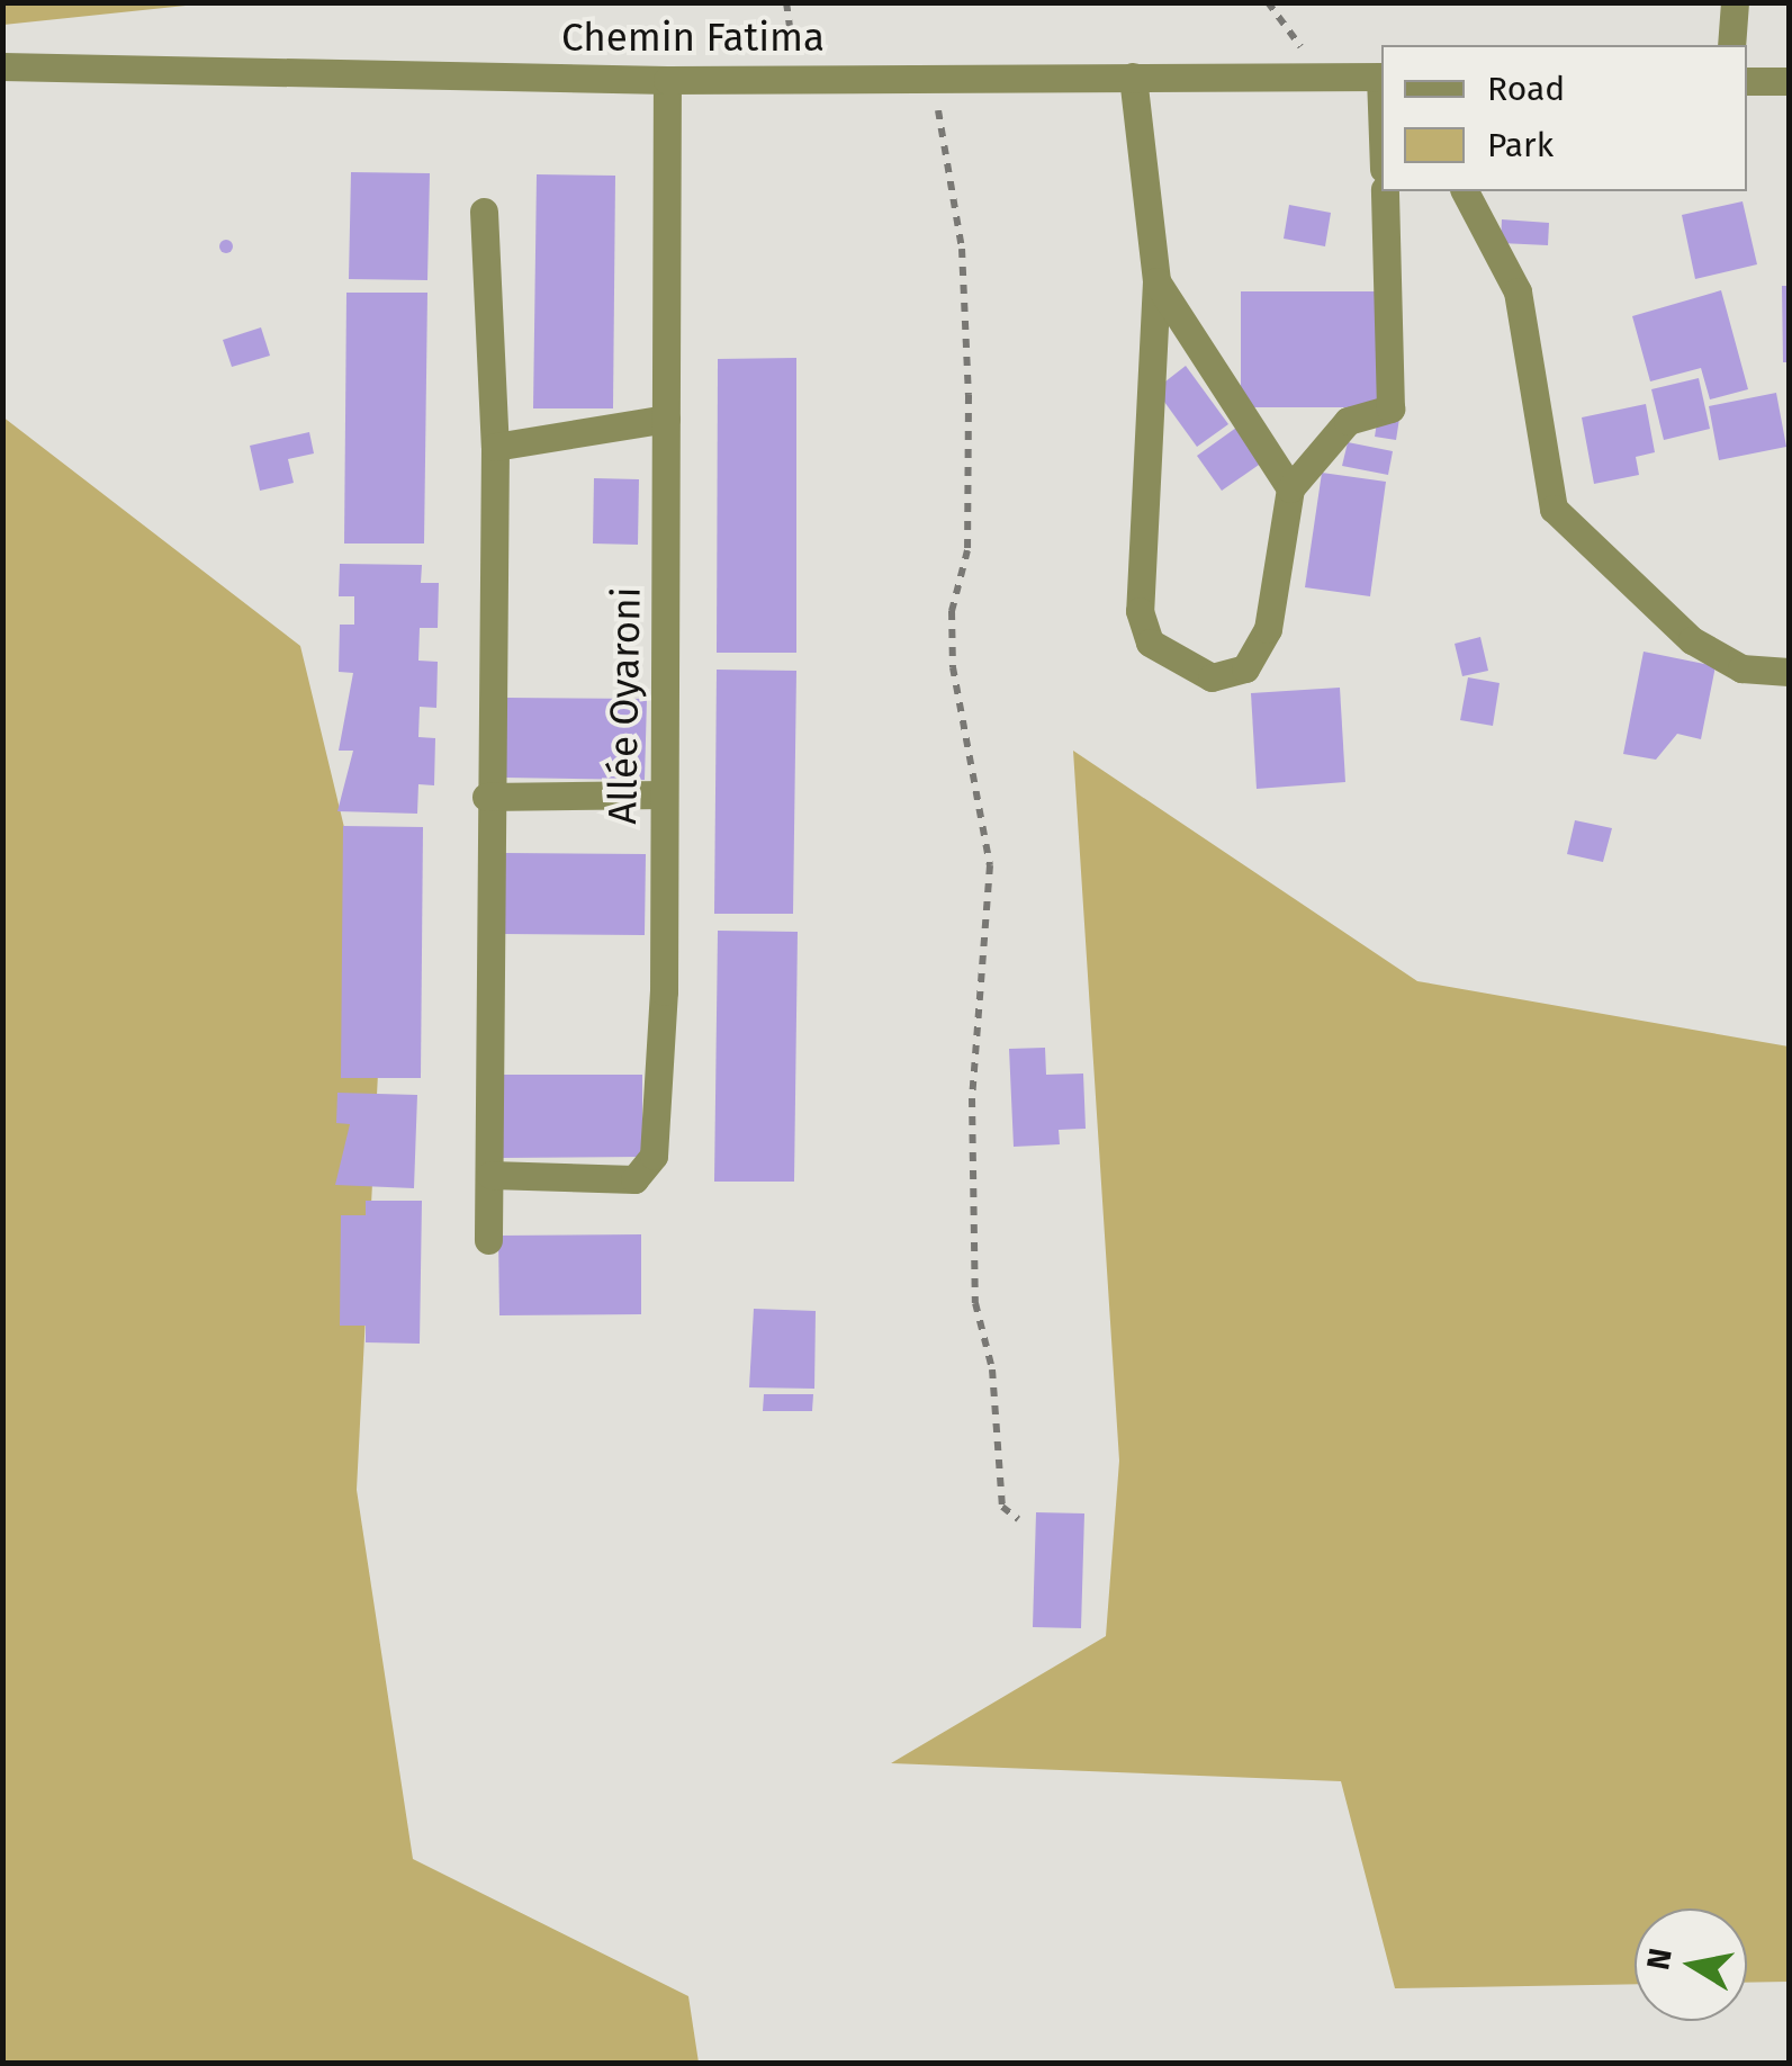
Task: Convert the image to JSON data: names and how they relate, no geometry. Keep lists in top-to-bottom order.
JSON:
{
  "streets": {
    "street": ["Chemin Fatima", "Allée Oyaroni"]
  },
  "crossings": [
    ["Chemin Fatima", "Allée Oyaroni"]
  ],
  "legend": ["Road", "Park"],
  "north": "left"
}
